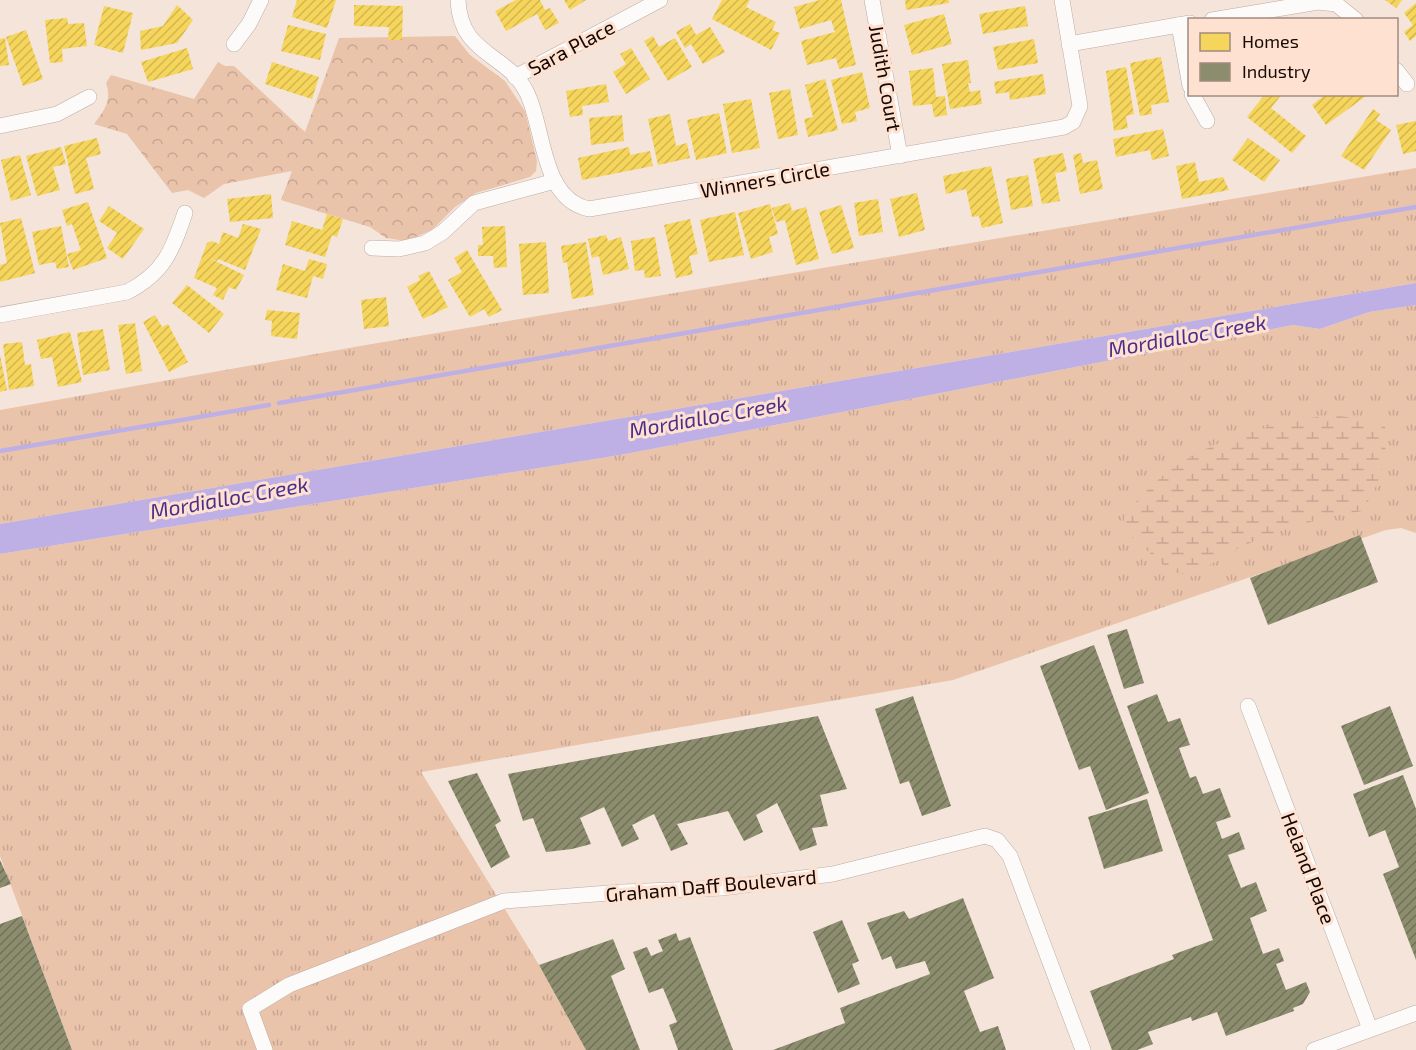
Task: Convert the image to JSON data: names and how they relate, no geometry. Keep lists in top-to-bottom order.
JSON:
{
  "streets": {
    "street": [
      "Sara Place",
      "Judith Court",
      "Winners Circle",
      "Heland Place",
      "Graham Daff Boulevard"
    ]
  },
  "crossings": [
    ["Sara Place", "Winners Circle"],
    ["Judith Court", "Winners Circle"]
  ],
  "water": ["Mordialloc Creek"],
  "legend": ["Homes", "Industry"]
}
